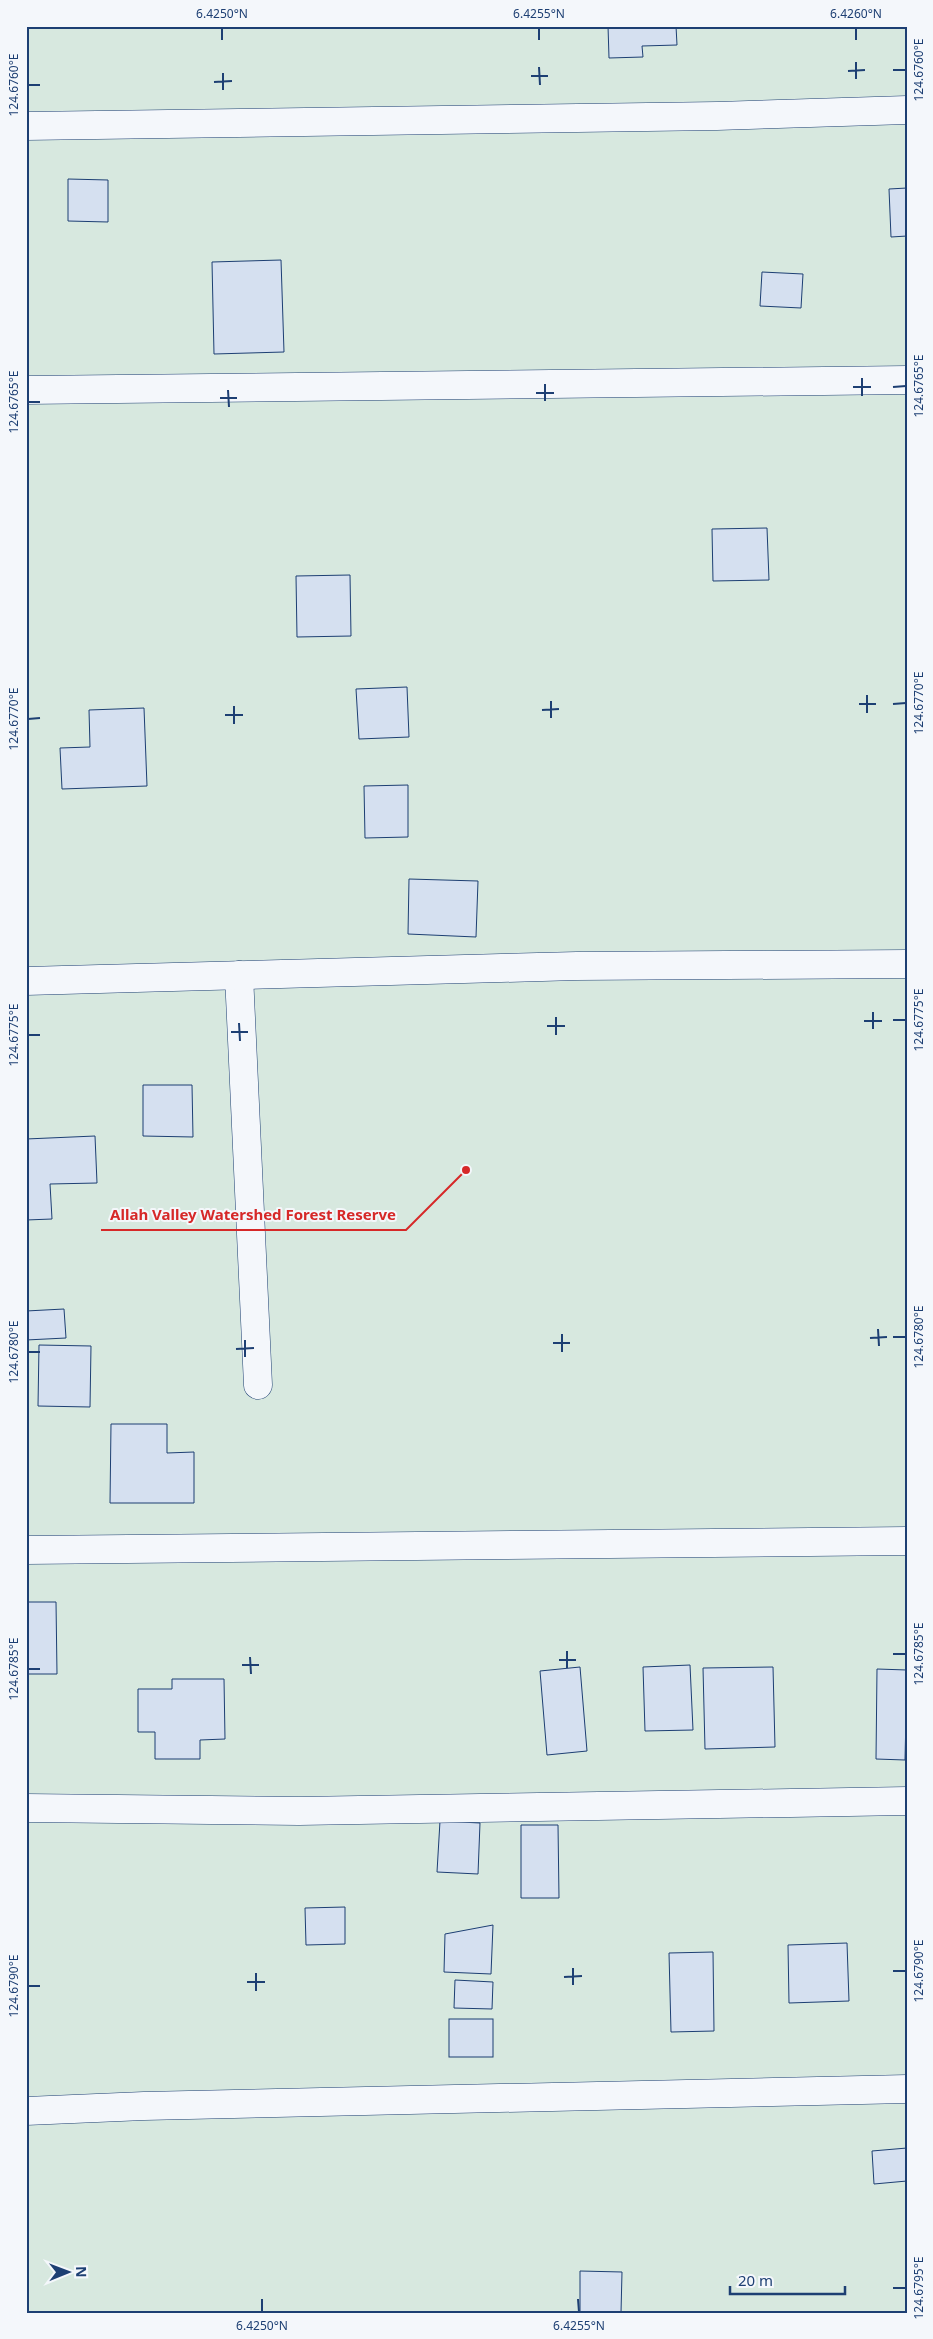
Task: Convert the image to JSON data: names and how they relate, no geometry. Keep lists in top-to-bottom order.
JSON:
{
  "places": ["Allah Valley Watershed Forest Reserve"],
  "scale_bar": "20 m",
  "north": "right",
  "coordinates": [
    "6.4250°N",
    "6.4255°N",
    "6.4260°N",
    "124.6760°E",
    "124.6765°E",
    "124.6770°E",
    "124.6775°E",
    "124.6780°E",
    "124.6785°E",
    "124.6790°E",
    "124.6795°E"
  ]
}
